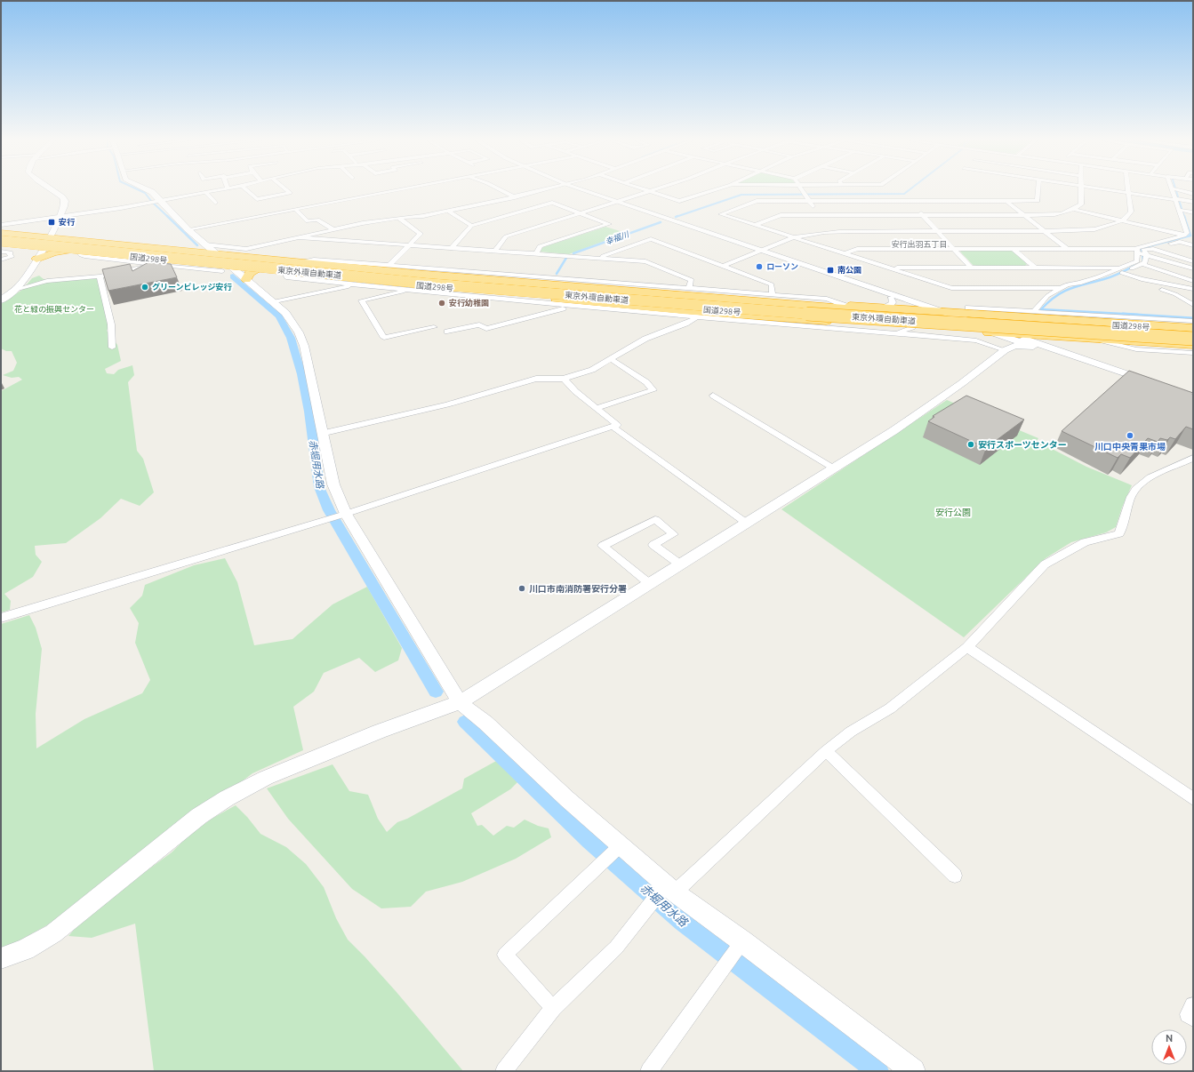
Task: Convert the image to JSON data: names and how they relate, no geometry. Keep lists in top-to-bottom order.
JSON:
{
  "streets": {
    "highway": ["国道298号", "東京外環自動車道"]
  },
  "crossings": [
    ["国道298号", "東京外環自動車道"]
  ],
  "districts": ["安行出羽五丁目"],
  "water": ["幸福川", "赤堀用水路"],
  "parks": ["花と緑の振興センター", "安行公園"],
  "places": {
    "transit": ["安行", "南公園"],
    "other": [
      "ローソン",
      "グリーンビレッジ安行",
      "安行幼稚園",
      "川口中央青果市場",
      "安行スポーツセンター",
      "川口市南消防署安行分署"
    ]
  },
  "north": "top"
}
